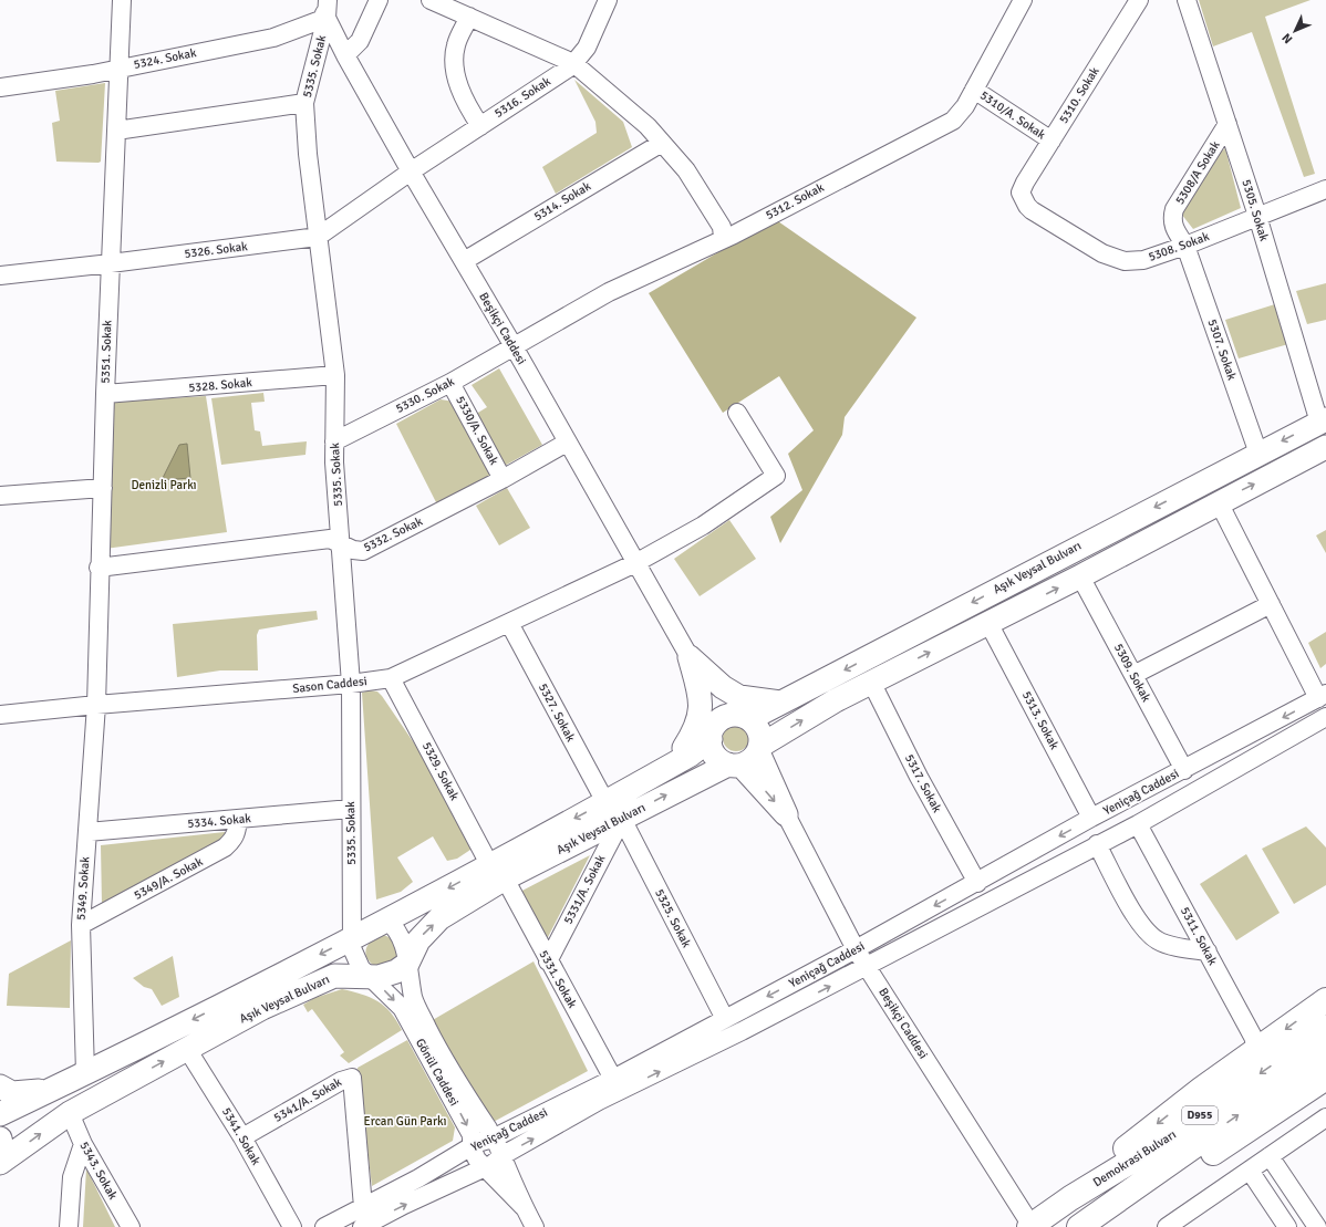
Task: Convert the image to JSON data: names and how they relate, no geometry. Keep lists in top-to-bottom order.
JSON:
{
  "streets": {
    "highway": ["D955", "Demokrasi Bulvarı"],
    "main road": ["Beşikçi Caddesi", "Aşık Veysal Bulvarı"],
    "street": [
      "5324. Sokak",
      "5335. Sokak",
      "5310. Sokak",
      "5316. Sokak",
      "5310/A. Sokak",
      "5308/A Sokak",
      "5314. Sokak",
      "5312. Sokak",
      "5305. Sokak",
      "5308. Sokak",
      "5326. Sokak",
      "5307. Sokak",
      "5351. Sokak",
      "5328. Sokak",
      "5330. Sokak",
      "5330/A. Sokak",
      "5332. Sokak",
      "5309. Sokak",
      "Sason Caddesi",
      "5327. Sokak",
      "5313. Sokak",
      "5329. Sokak",
      "5317. Sokak",
      "Yeniçağ Caddesi",
      "5334. Sokak",
      "5349/A. Sokak",
      "5349. Sokak",
      "5331/A. Sokak",
      "5325. Sokak",
      "5311. Sokak",
      "5331. Sokak",
      "Gönül Caddesi",
      "5341/A. Sokak",
      "5341. Sokak",
      "5343. Sokak"
    ]
  },
  "crossings": [
    ["5324. Sokak", "5335. Sokak"],
    ["5324. Sokak", "Beşikçi Caddesi"],
    ["5324. Sokak", "5351. Sokak"],
    ["5335. Sokak", "5326. Sokak"],
    ["5335. Sokak", "Beşikçi Caddesi"],
    ["5335. Sokak", "5328. Sokak"],
    ["5335. Sokak", "5330. Sokak"],
    ["5335. Sokak", "5332. Sokak"],
    ["5335. Sokak", "Aşık Veysal Bulvarı"],
    ["5335. Sokak", "Sason Caddesi"],
    ["5335. Sokak", "5334. Sokak"],
    ["5335. Sokak", "Gönül Caddesi"],
    ["5310. Sokak", "5310/A. Sokak"],
    ["5310. Sokak", "5308. Sokak"],
    ["5316. Sokak", "5326. Sokak"],
    ["5316. Sokak", "Beşikçi Caddesi"],
    ["5310/A. Sokak", "5312. Sokak"],
    ["5308/A Sokak", "5305. Sokak"],
    ["5308/A Sokak", "5308. Sokak"],
    ["5308/A Sokak", "5307. Sokak"],
    ["5314. Sokak", "Beşikçi Caddesi"],
    ["5312. Sokak", "Beşikçi Caddesi"],
    ["5312. Sokak", "5330. Sokak"],
    ["5305. Sokak", "5308. Sokak"],
    ["5305. Sokak", "Aşık Veysal Bulvarı"],
    ["5308. Sokak", "5307. Sokak"],
    ["5326. Sokak", "Beşikçi Caddesi"],
    ["5326. Sokak", "5351. Sokak"],
    ["Beşikçi Caddesi", "5330. Sokak"],
    ["Beşikçi Caddesi", "5332. Sokak"],
    ["Beşikçi Caddesi", "Aşık Veysal Bulvarı"],
    ["Beşikçi Caddesi", "Sason Caddesi"],
    ["Beşikçi Caddesi", "Yeniçağ Caddesi"],
    ["Beşikçi Caddesi", "Demokrasi Bulvarı"],
    ["5307. Sokak", "Aşık Veysal Bulvarı"],
    ["5351. Sokak", "5328. Sokak"],
    ["5351. Sokak", "5332. Sokak"],
    ["5351. Sokak", "Sason Caddesi"],
    ["5351. Sokak", "5349. Sokak"],
    ["5330. Sokak", "5330/A. Sokak"],
    ["5330/A. Sokak", "5332. Sokak"],
    ["Aşık Veysal Bulvarı", "5309. Sokak"],
    ["Aşık Veysal Bulvarı", "5327. Sokak"],
    ["Aşık Veysal Bulvarı", "5313. Sokak"],
    ["Aşık Veysal Bulvarı", "5329. Sokak"],
    ["Aşık Veysal Bulvarı", "5317. Sokak"],
    ["Aşık Veysal Bulvarı", "5349. Sokak"],
    ["Aşık Veysal Bulvarı", "5331/A. Sokak"],
    ["Aşık Veysal Bulvarı", "5325. Sokak"],
    ["Aşık Veysal Bulvarı", "5331. Sokak"],
    ["Aşık Veysal Bulvarı", "Gönül Caddesi"],
    ["Aşık Veysal Bulvarı", "5341. Sokak"],
    ["Aşık Veysal Bulvarı", "5343. Sokak"],
    ["5309. Sokak", "Yeniçağ Caddesi"],
    ["Sason Caddesi", "5327. Sokak"],
    ["Sason Caddesi", "5329. Sokak"],
    ["Sason Caddesi", "5349. Sokak"],
    ["5313. Sokak", "Yeniçağ Caddesi"],
    ["5329. Sokak", "5331. Sokak"],
    ["5317. Sokak", "Yeniçağ Caddesi"],
    ["Yeniçağ Caddesi", "5325. Sokak"],
    ["Yeniçağ Caddesi", "5311. Sokak"],
    ["Yeniçağ Caddesi", "5331. Sokak"],
    ["Yeniçağ Caddesi", "Gönül Caddesi"],
    ["Yeniçağ Caddesi", "5341/A. Sokak"],
    ["5334. Sokak", "5349/A. Sokak"],
    ["5334. Sokak", "5349. Sokak"],
    ["5349/A. Sokak", "5349. Sokak"],
    ["5331/A. Sokak", "5325. Sokak"],
    ["5331/A. Sokak", "5331. Sokak"],
    ["5341/A. Sokak", "5341. Sokak"]
  ],
  "parks": ["Denizli Parkı", "Ercan Gün Parkı"],
  "north": "bottom left"
}
